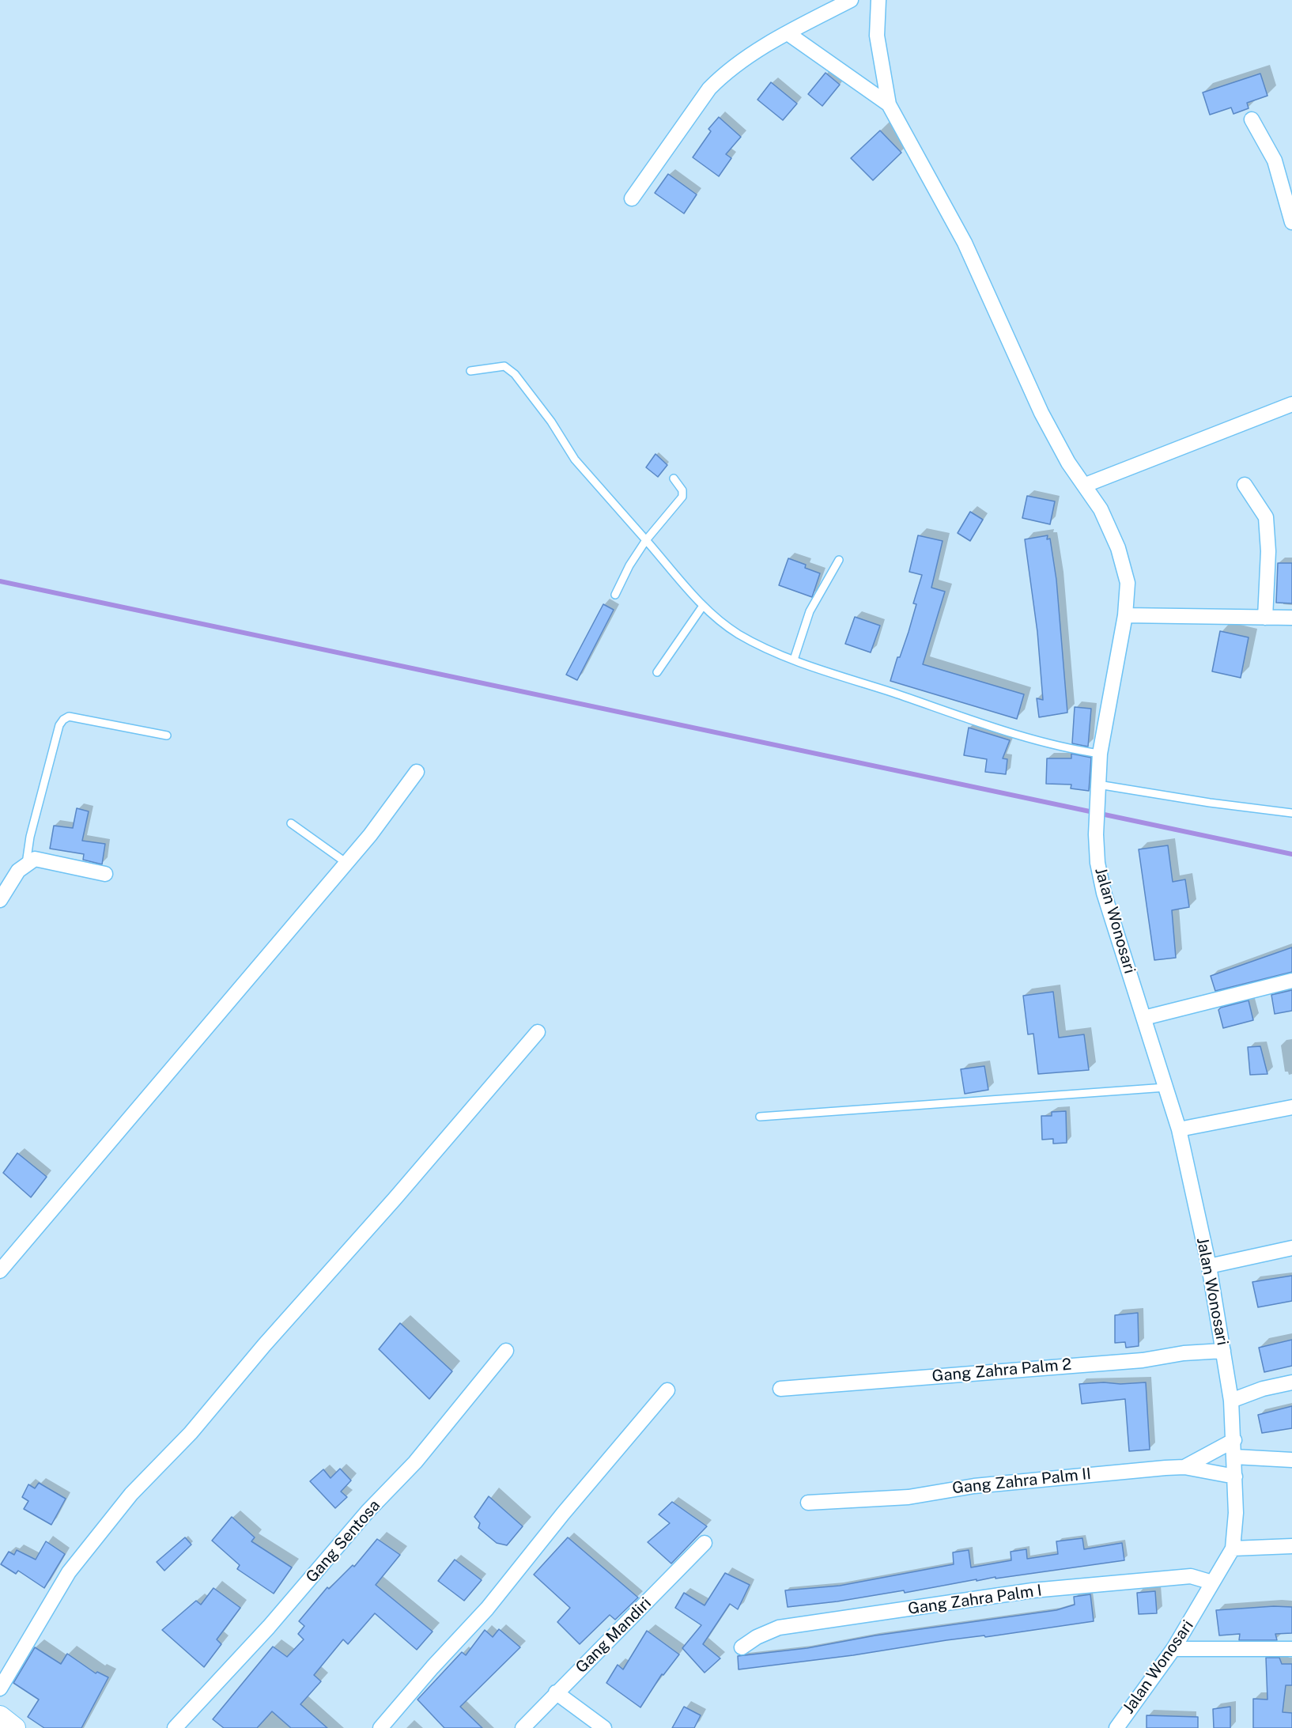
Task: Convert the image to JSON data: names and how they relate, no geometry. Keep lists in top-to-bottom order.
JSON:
{
  "streets": {
    "street": [
      "Jalan Wonosari",
      "Gang Zahra Palm 2",
      "Gang Zahra Palm II",
      "Gang Sentosa",
      "Gang Zahra Palm I",
      "Gang Mandiri"
    ]
  },
  "crossings": [
    ["Jalan Wonosari", "Gang Zahra Palm 2"],
    ["Jalan Wonosari", "Gang Zahra Palm II"],
    ["Jalan Wonosari", "Gang Zahra Palm I"]
  ]
}
